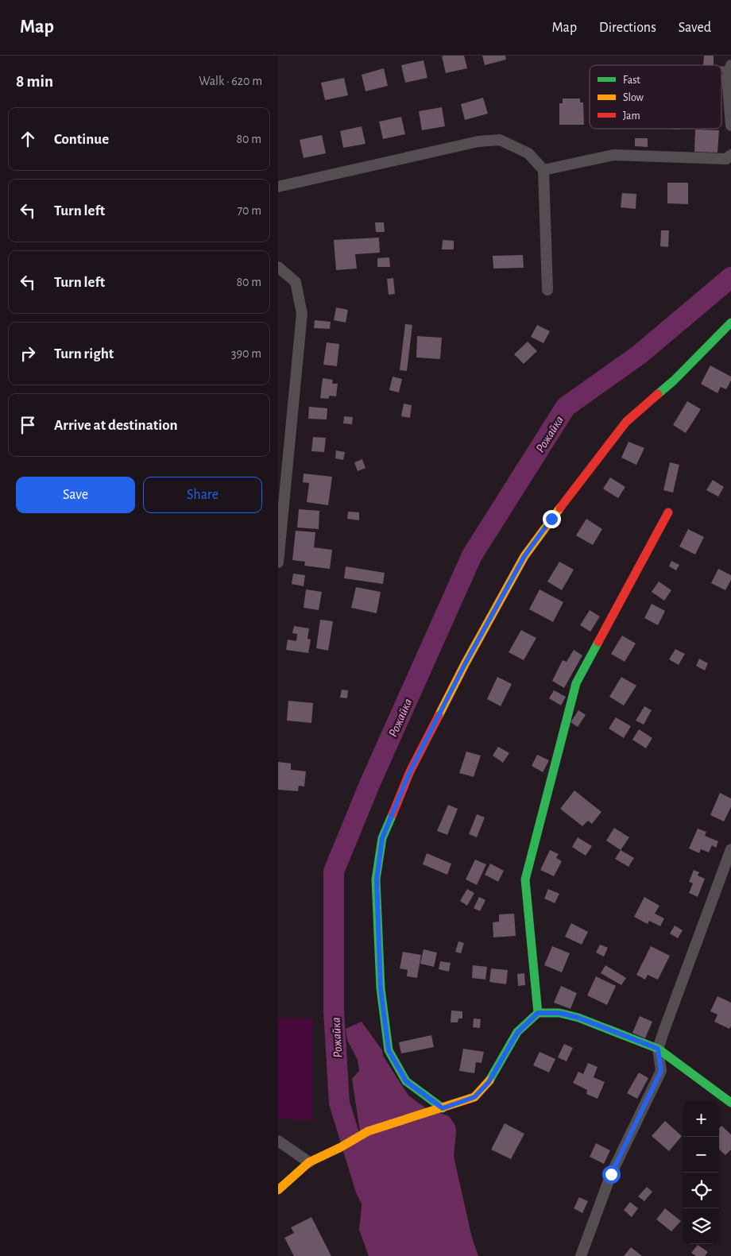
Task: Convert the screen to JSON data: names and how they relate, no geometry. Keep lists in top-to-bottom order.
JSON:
{
  "water": ["Рожайка"],
  "legend": ["Fast", "Slow", "Jam"],
  "page": {
    "header": "Map",
    "nav": ["Map", "Directions", "Saved"],
    "heading": ["8 min", "Walk · 620 m"],
    "list": [
      ["Continue", "80 m"],
      ["Turn left", "70 m"],
      ["Turn left", "80 m"],
      ["Turn right", "390 m"],
      "Arrive at destination"
    ],
    "buttons": ["Save", "Share"],
    "map_buttons": ["+", "−"]
  }
}
